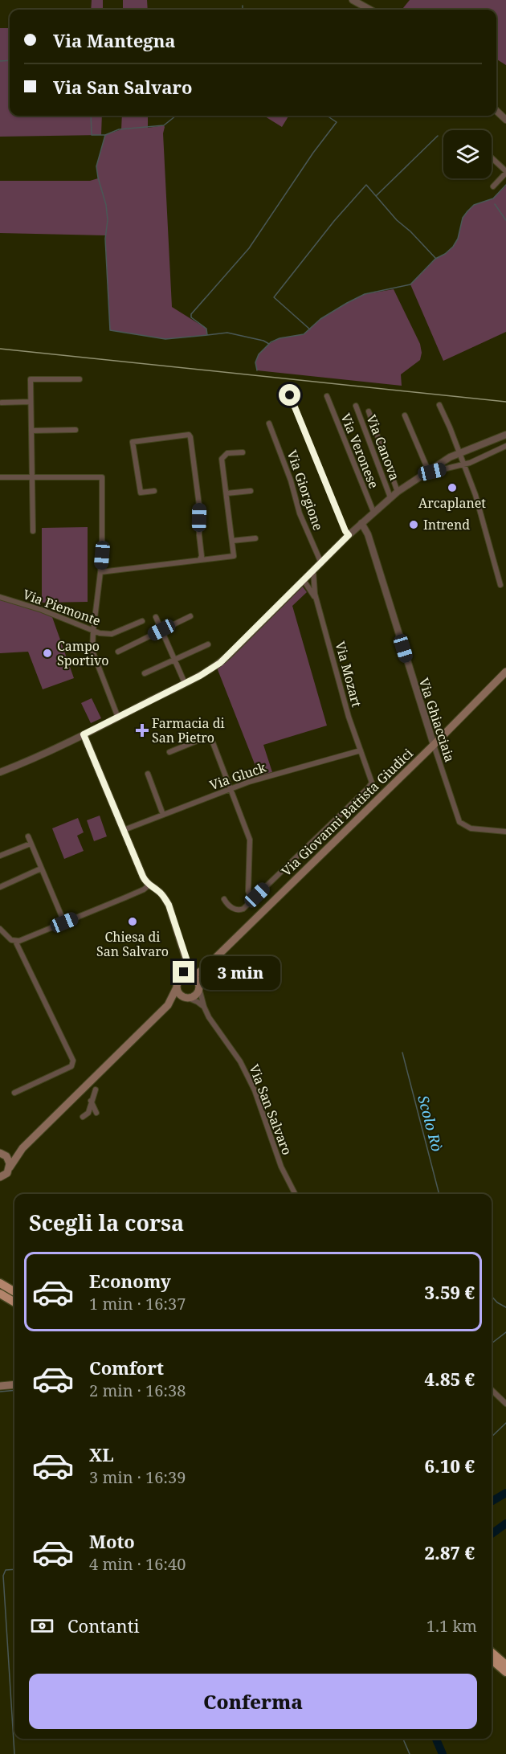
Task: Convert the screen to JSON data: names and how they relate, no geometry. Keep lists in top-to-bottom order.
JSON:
{
  "streets": {
    "main road": ["Via Giovanni Battista Giudici"],
    "street": [
      "Via Canova",
      "Via Veronese",
      "Via Giorgione",
      "Via Piemonte",
      "Via Mozart",
      "Via Ghiacciaia",
      "Via Gluck",
      "Via San Salvaro"
    ]
  },
  "crossings": [
    ["Via Mozart", "Via Gluck"],
    ["Via Ghiacciaia", "Via Giovanni Battista Giudici"],
    ["Via Giovanni Battista Giudici", "Via San Salvaro"]
  ],
  "water": ["Scolo Rò"],
  "places": {
    "other": [
      "Arcaplanet",
      "Intrend",
      "Campo Sportivo",
      "Chiesa di San Salvaro"
    ],
    "health": ["Farmacia di San Pietro"]
  },
  "page": {
    "banner": ["Via Mantegna", "Via San Salvaro"],
    "bubble": "3 min",
    "heading": "Scegli la corsa",
    "list": [
      {
        "name": "Economy",
        "note": "1 min · 16:37",
        "value": "3.59 €"
      },
      {
        "name": "Comfort",
        "note": "2 min · 16:38",
        "value": "4.85 €"
      },
      {
        "name": "XL",
        "note": "3 min · 16:39",
        "value": "6.10 €"
      },
      {
        "name": "Moto",
        "note": "4 min · 16:40",
        "value": "2.87 €"
      }
    ],
    "pay": ["Contanti", "1.1 km"],
    "buttons": "Conferma"
  }
}
